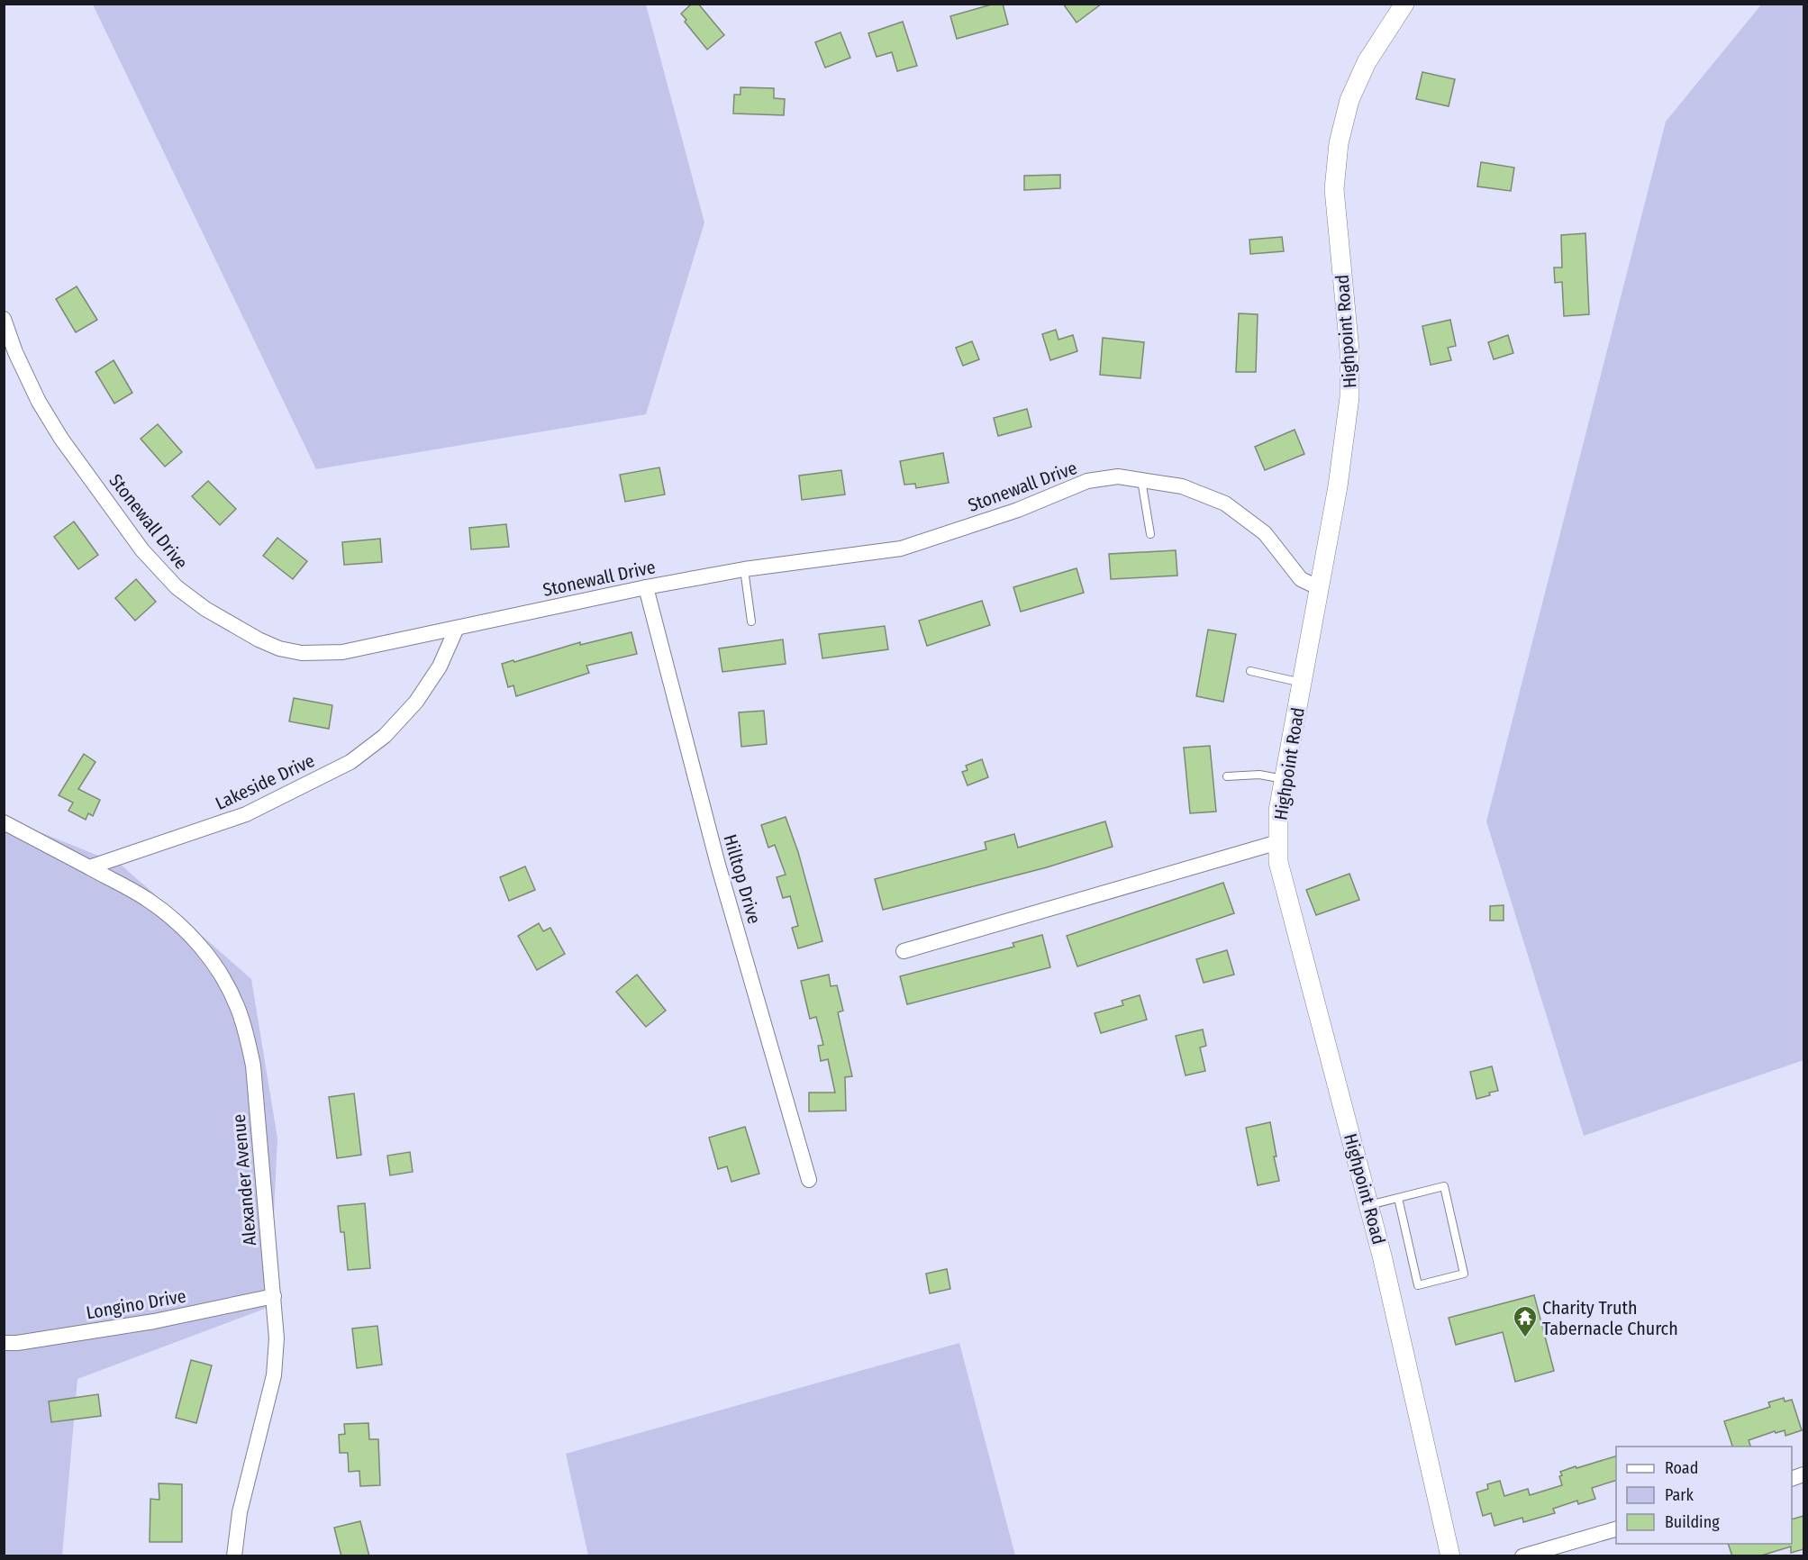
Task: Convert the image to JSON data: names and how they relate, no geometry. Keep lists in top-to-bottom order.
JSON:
{
  "streets": {
    "street": [
      "Highpoint Road",
      "Stonewall Drive",
      "Lakeside Drive",
      "Hilltop Drive",
      "Alexander Avenue",
      "Longino Drive"
    ]
  },
  "crossings": [
    ["Highpoint Road", "Stonewall Drive"],
    ["Stonewall Drive", "Lakeside Drive"],
    ["Stonewall Drive", "Hilltop Drive"],
    ["Lakeside Drive", "Alexander Avenue"],
    ["Alexander Avenue", "Longino Drive"]
  ],
  "places": {
    "temple": ["Charity Truth Tabernacle Church"]
  },
  "legend": ["Road", "Park", "Building"]
}
